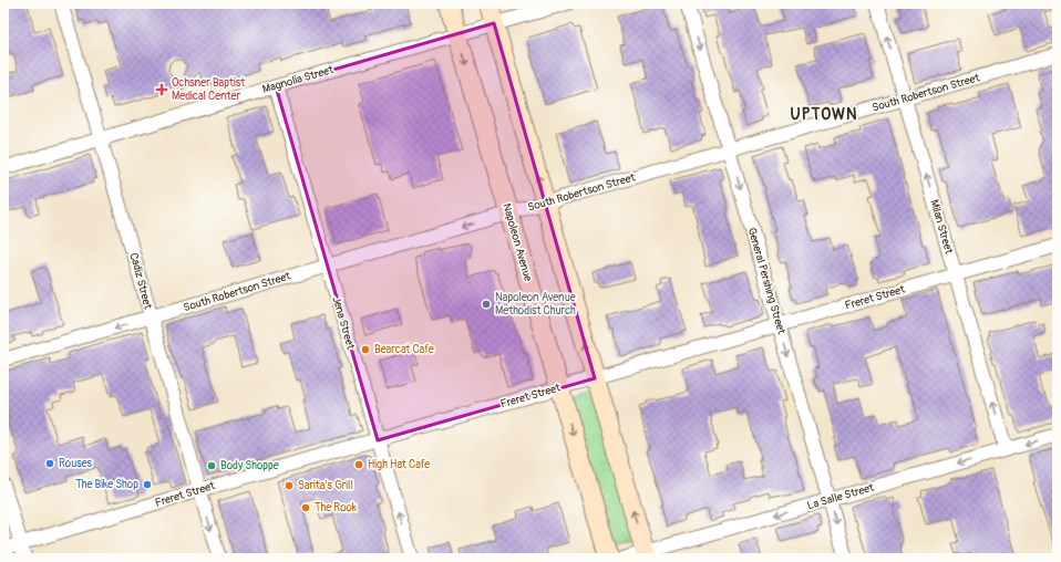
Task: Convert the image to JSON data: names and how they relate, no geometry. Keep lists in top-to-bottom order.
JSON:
{
  "streets": {
    "main road": ["Napoleon Avenue"],
    "street": [
      "Magnolia Street",
      "South Robertson Street",
      "Milan Street",
      "Cadiz Street",
      "General Pershing Street",
      "Freret Street",
      "Jena Street",
      "La Salle Street"
    ]
  },
  "crossings": [
    ["Magnolia Street", "Napoleon Avenue"],
    ["Magnolia Street", "Cadiz Street"],
    ["Magnolia Street", "Jena Street"],
    ["South Robertson Street", "Milan Street"],
    ["South Robertson Street", "Napoleon Avenue"],
    ["South Robertson Street", "Cadiz Street"],
    ["South Robertson Street", "General Pershing Street"],
    ["South Robertson Street", "Jena Street"],
    ["Milan Street", "Freret Street"],
    ["Milan Street", "La Salle Street"],
    ["Napoleon Avenue", "Freret Street"],
    ["Cadiz Street", "Freret Street"],
    ["General Pershing Street", "Freret Street"],
    ["General Pershing Street", "La Salle Street"],
    ["Freret Street", "Jena Street"]
  ],
  "one_way": ["Milan Street", "General Pershing Street", "La Salle Street"],
  "districts": ["UPTOWN"],
  "places": {
    "health": ["Ochsner Baptist Medical Center"],
    "other": [
      "Napoleon Avenue Methodist Church",
      "Bearcat Cafe",
      "Rouses",
      "High Hat Cafe",
      "Body Shoppe",
      "The Bike Shop",
      "Sarita's Grill",
      "The Rook"
    ]
  }
}
